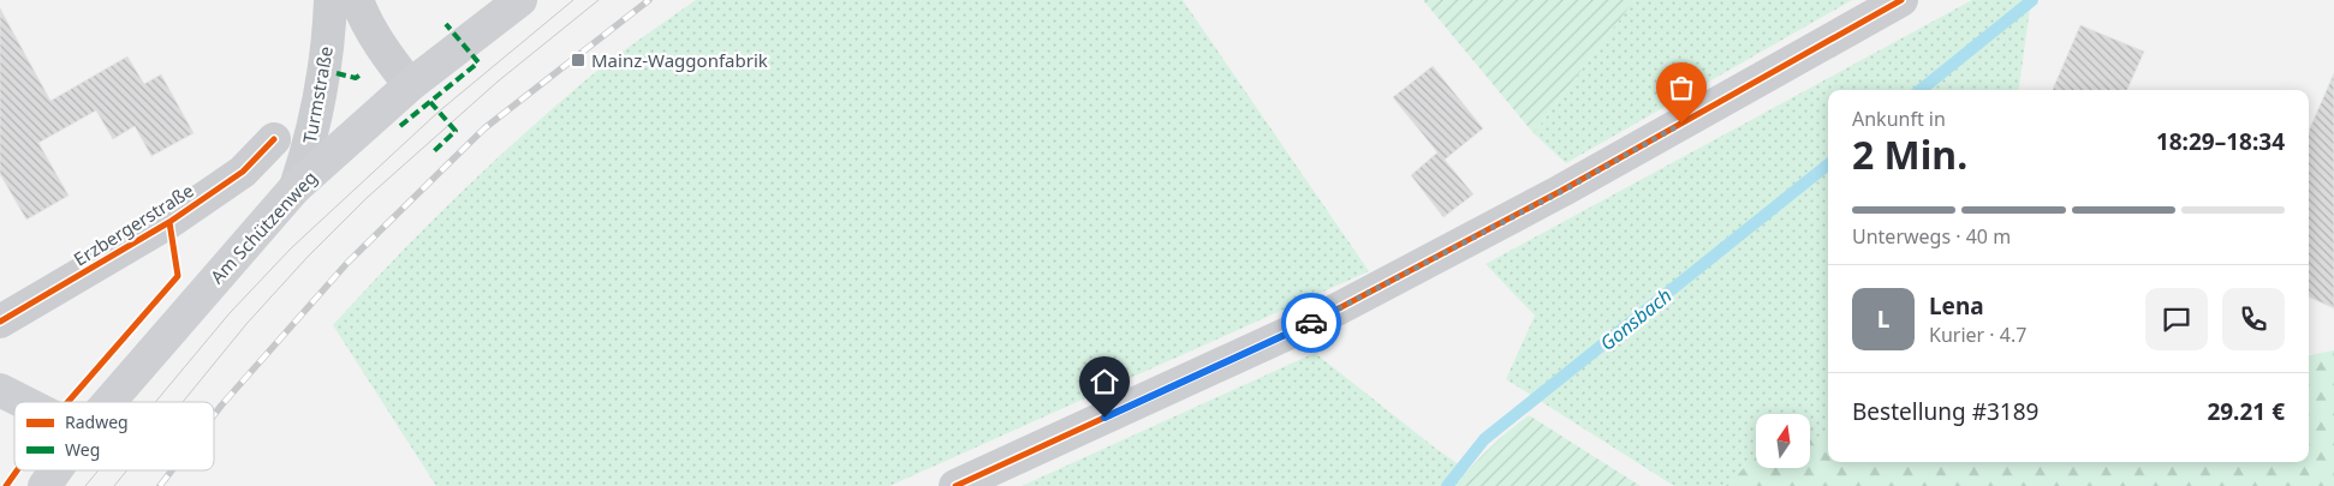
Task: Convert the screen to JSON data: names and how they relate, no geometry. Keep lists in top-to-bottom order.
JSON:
{
  "streets": {
    "main road": ["Am Schützenweg"],
    "street": ["Turmstraße", "Erzbergerstraße"]
  },
  "crossings": [
    ["Turmstraße", "Am Schützenweg"]
  ],
  "water": ["Gonsbach"],
  "places": {
    "transit": ["Mainz-Waggonfabrik"]
  },
  "legend": ["Radweg", "Weg"],
  "north": "top",
  "page": {
    "heading": ["2 Min.", "Ankunft in", "18:29–18:34"],
    "panel": [
      "Lena",
      "Kurier · 4.7",
      "Bestellung #3189",
      "29.21 €"
    ],
    "bar": "Unterwegs · 40 m",
    "round": "L"
  }
}
